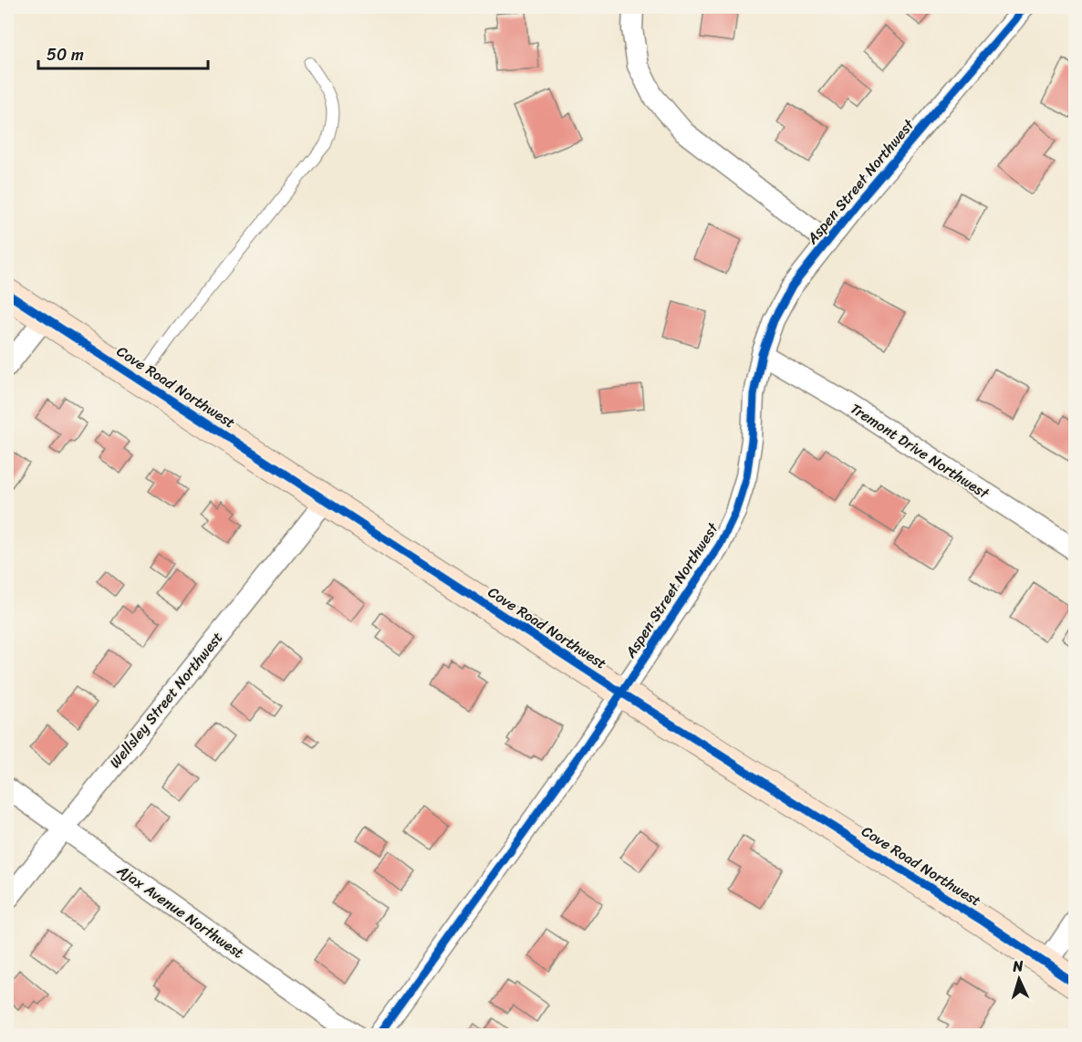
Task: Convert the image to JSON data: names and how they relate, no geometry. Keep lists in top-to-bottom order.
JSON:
{
  "streets": {
    "main road": ["Cove Road Northwest"],
    "street": [
      "Aspen Street Northwest",
      "Tremont Drive Northwest",
      "Wellsley Street Northwest",
      "Ajax Avenue Northwest"
    ]
  },
  "crossings": [
    ["Aspen Street Northwest", "Cove Road Northwest"],
    ["Aspen Street Northwest", "Tremont Drive Northwest"],
    ["Cove Road Northwest", "Wellsley Street Northwest"],
    ["Wellsley Street Northwest", "Ajax Avenue Northwest"]
  ],
  "scale_bar": "50 m",
  "north": "top"
}
